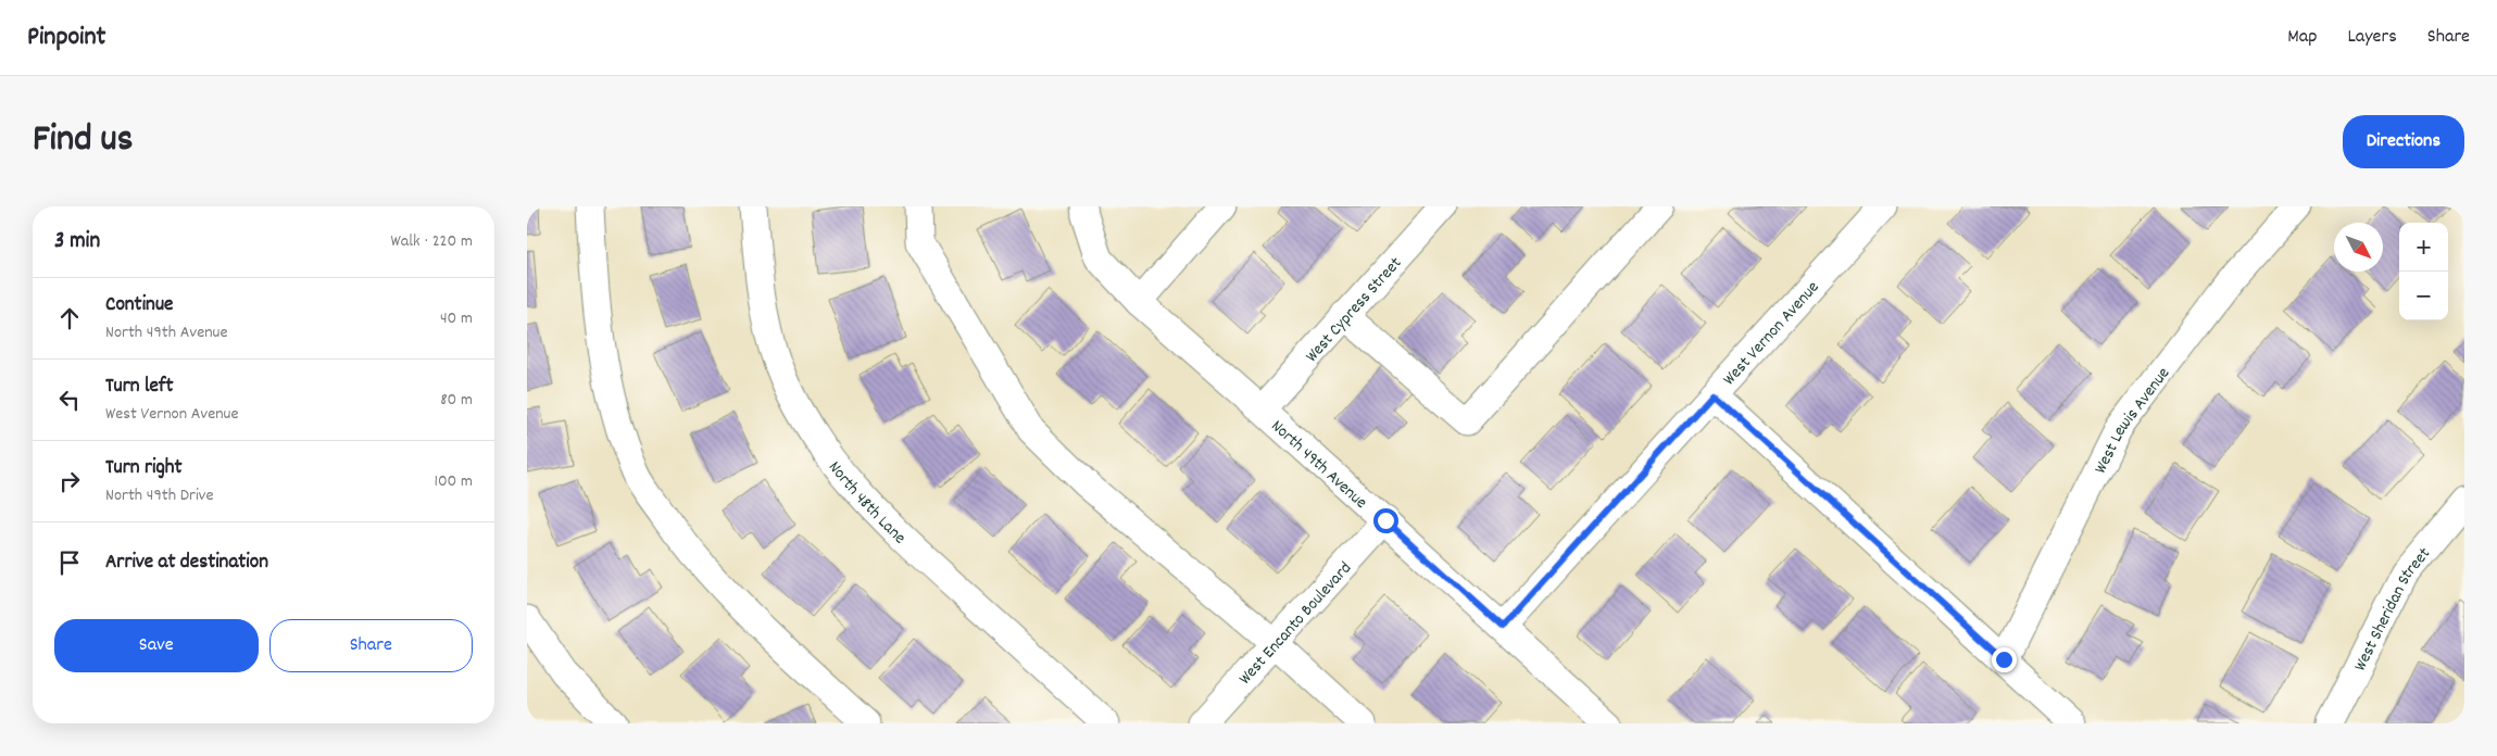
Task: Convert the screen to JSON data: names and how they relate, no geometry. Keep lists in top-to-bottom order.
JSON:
{
  "streets": {
    "street": [
      "West Cypress Street",
      "West Vernon Avenue",
      "West Lewis Avenue",
      "North 49th Avenue",
      "North 48th Lane",
      "West Sheridan Street",
      "West Encanto Boulevard"
    ]
  },
  "crossings": [
    ["West Cypress Street", "North 49th Avenue"],
    ["West Vernon Avenue", "North 49th Avenue"],
    ["North 49th Avenue", "West Encanto Boulevard"]
  ],
  "north": "bottom right",
  "page": {
    "header": "Pinpoint",
    "nav": ["Map", "Layers", "Share"],
    "title": "Find us",
    "buttons": [
      "Directions",
      ["Save", "Share"]
    ],
    "heading": ["3 min", "Walk · 220 m"],
    "map_buttons": ["+", "−"],
    "list": [
      ["Continue", "North 49th Avenue", "40 m"],
      ["Turn left", "West Vernon Avenue", "80 m"],
      ["Turn right", "North 49th Drive", "100 m"],
      "Arrive at destination"
    ]
  }
}
